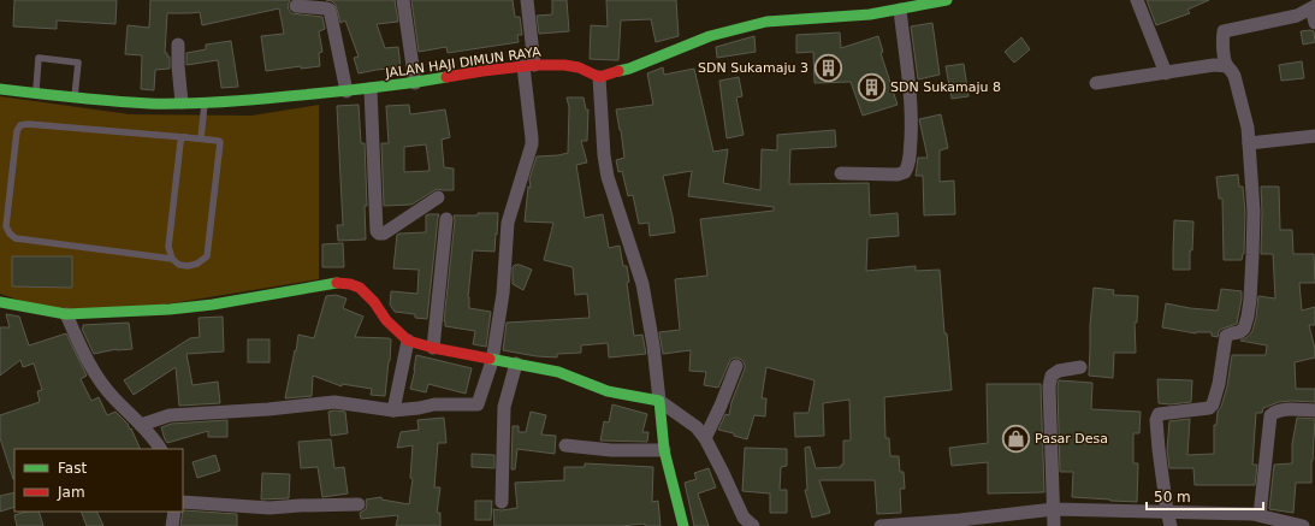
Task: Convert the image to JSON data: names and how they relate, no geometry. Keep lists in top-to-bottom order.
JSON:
{
  "streets": {
    "street": ["JALAN HAJI DIMUN RAYA"]
  },
  "places": {
    "building": ["SDN Sukamaju 3", "SDN Sukamaju 8"],
    "shop": ["Pasar Desa"]
  },
  "legend": ["Fast", "Jam"],
  "scale_bar": "50 m"
}
